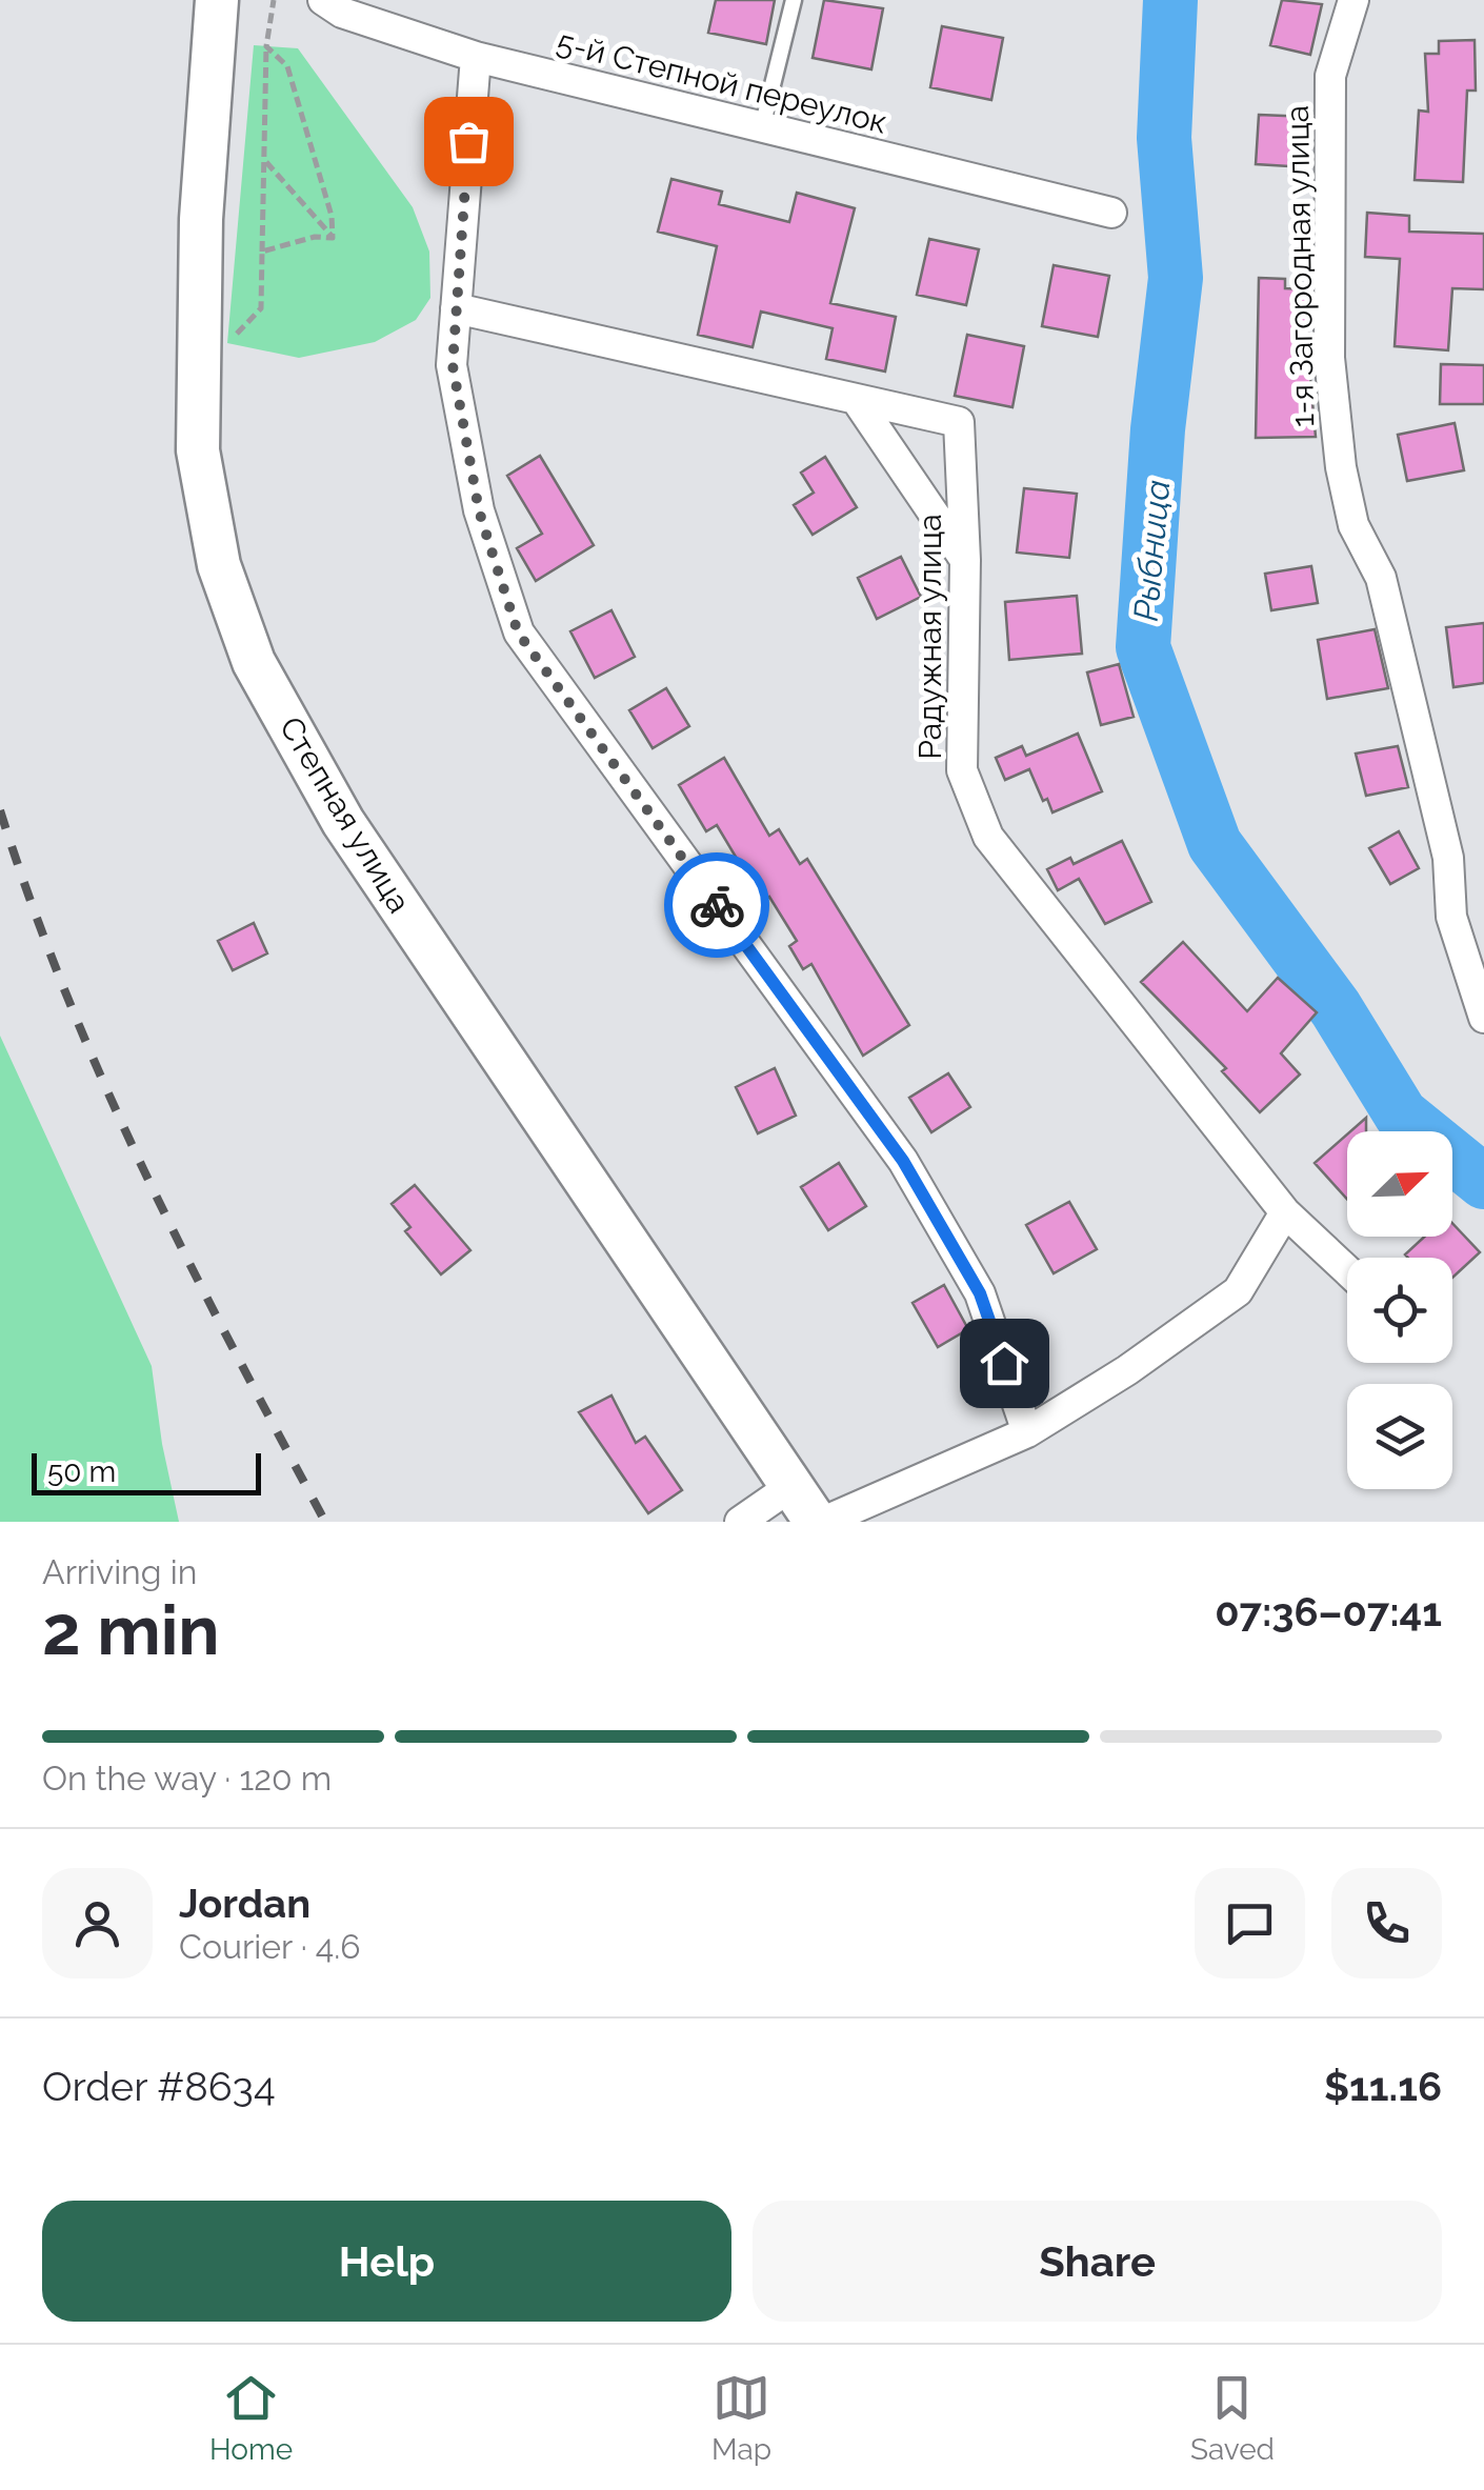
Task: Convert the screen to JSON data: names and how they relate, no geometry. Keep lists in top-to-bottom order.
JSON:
{
  "streets": {
    "main road": ["Степная улица"],
    "street": ["5-й Степной переулок", "1-я Загородная улица", "Радужная улица"]
  },
  "water": ["Рыбница"],
  "scale_bar": "50 m",
  "north": "top right",
  "page": {
    "scale": "50 m",
    "heading": ["2 min", "Arriving in", "07:36–07:41"],
    "panel": [
      "Jordan",
      "Courier · 4.6",
      "Order #8634",
      "$11.16"
    ],
    "bar": "On the way · 120 m",
    "buttons": ["Help", "Share"],
    "tabs": ["Home", "Map", "Saved"]
  }
}
